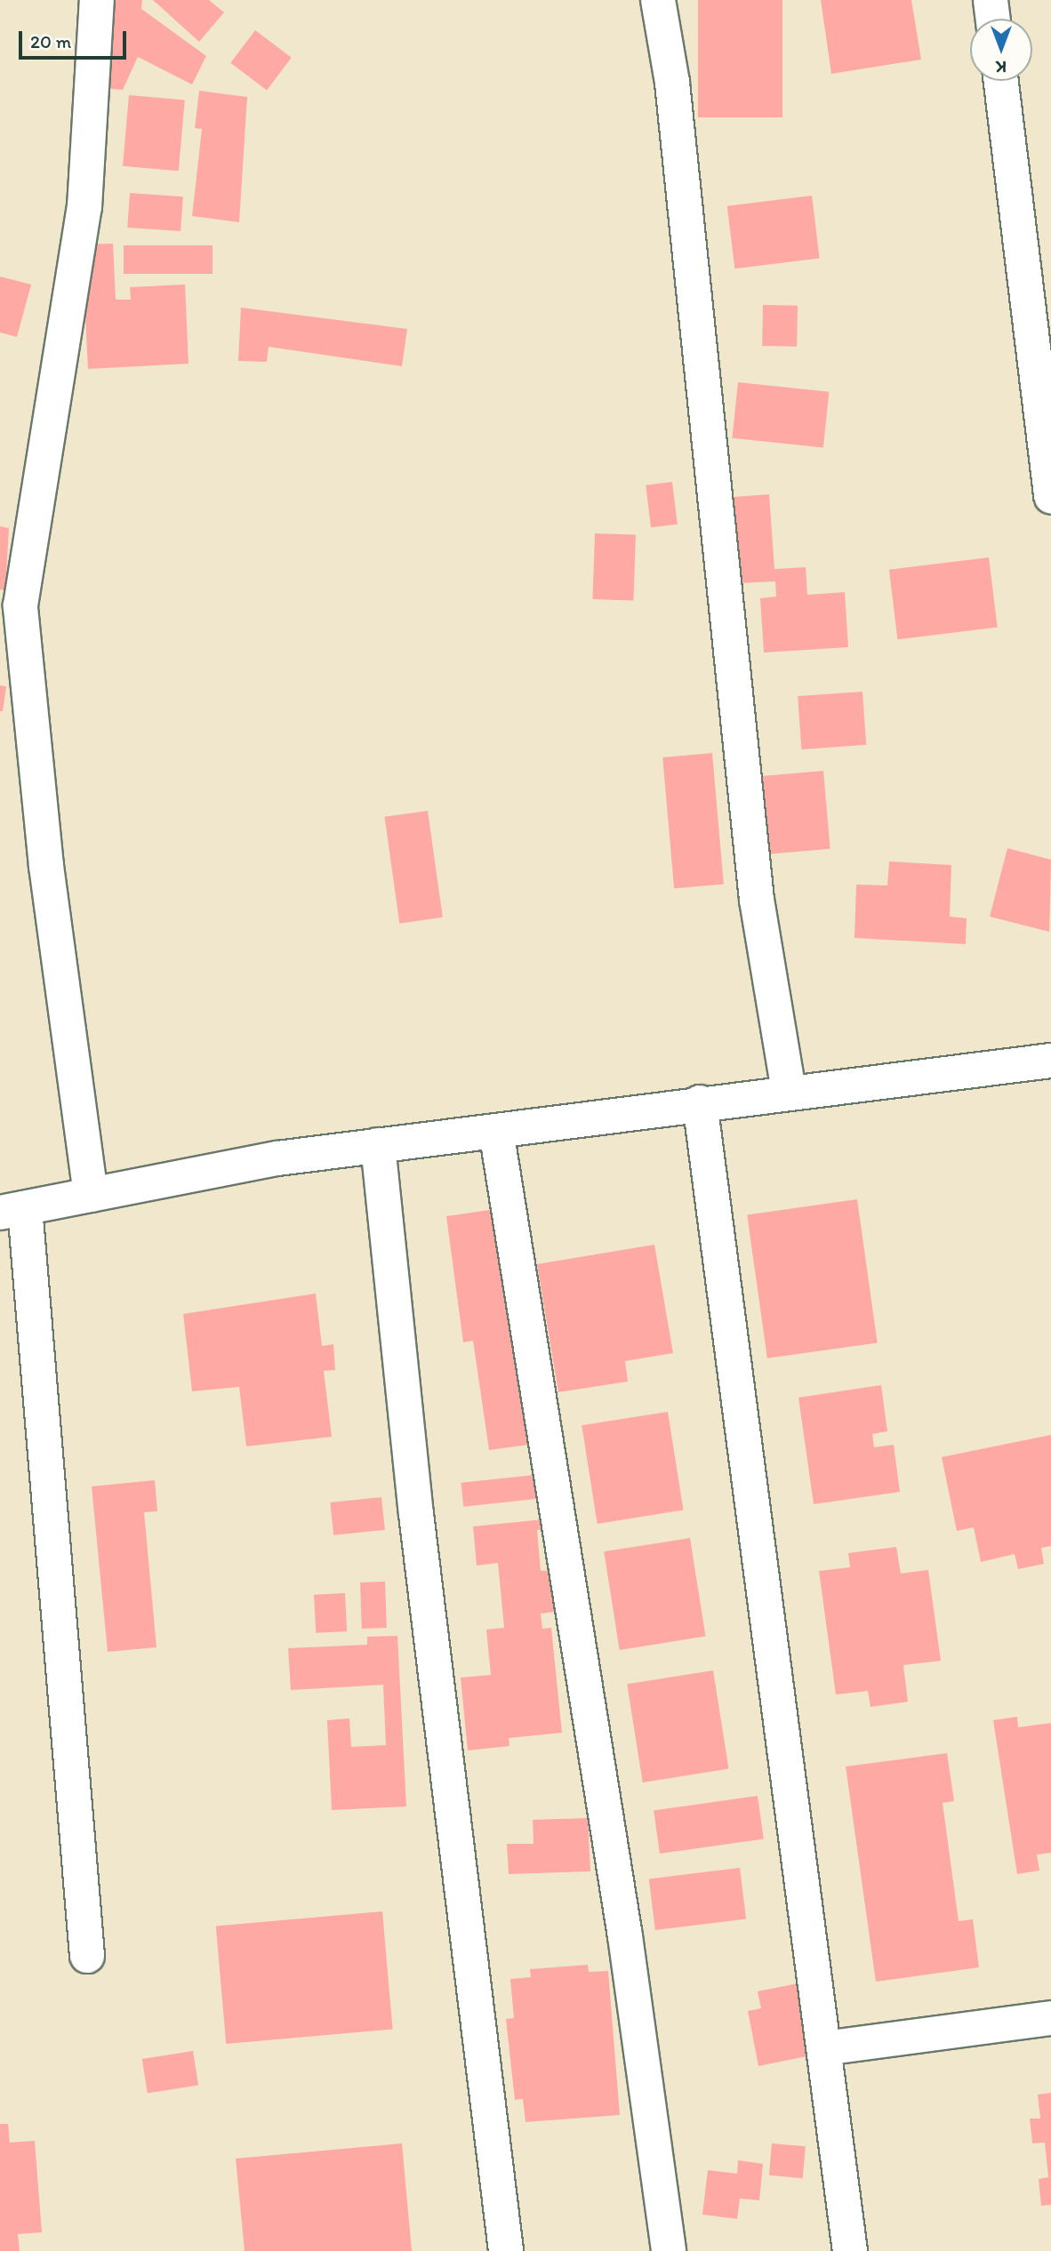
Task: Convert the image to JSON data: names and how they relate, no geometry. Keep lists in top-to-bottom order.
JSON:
{
  "scale_bar": "20 m",
  "north": "bottom"
}
